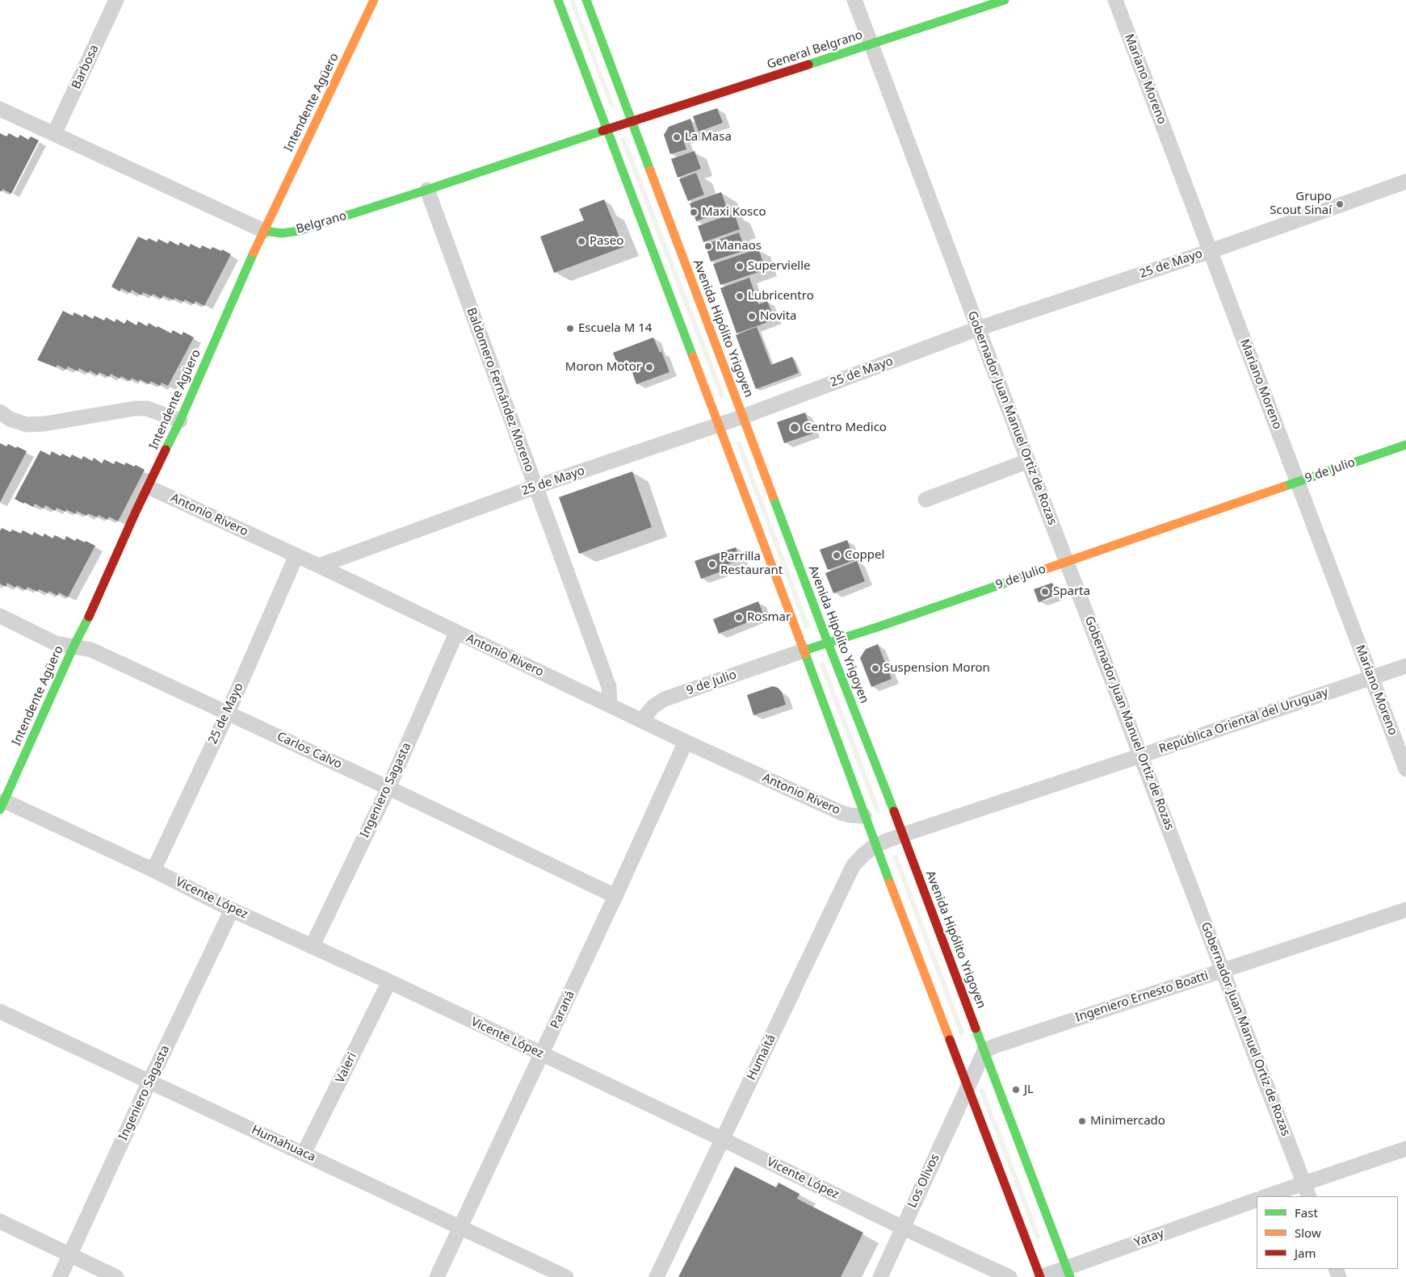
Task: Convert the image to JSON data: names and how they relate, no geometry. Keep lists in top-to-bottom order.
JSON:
{
  "streets": {
    "main road": [
      "General Belgrano",
      "Intendente Agüero",
      "Belgrano",
      "Avenida Hipólito Yrigoyen",
      "9 de Julio"
    ],
    "street": [
      "Barbosa",
      "Mariano Moreno",
      "25 de Mayo",
      "Baldomero Fernández Moreno",
      "Gobernador Juan Manuel Ortiz de Rozas",
      "Antonio Rivero",
      "República Oriental del Uruguay",
      "Carlos Calvo",
      "Ingeniero Sagasta",
      "Vicente López",
      "Ingeniero Ernesto Boatti",
      "Paraná",
      "Humaitá",
      "Valeri",
      "Humahuaca",
      "Los Olivos",
      "Yatay"
    ]
  },
  "crossings": [
    ["General Belgrano", "Belgrano"],
    ["General Belgrano", "Avenida Hipólito Yrigoyen"],
    ["General Belgrano", "Gobernador Juan Manuel Ortiz de Rozas"],
    ["Barbosa", "Belgrano"],
    ["Mariano Moreno", "25 de Mayo"],
    ["Mariano Moreno", "9 de Julio"],
    ["Mariano Moreno", "República Oriental del Uruguay"],
    ["Intendente Agüero", "Belgrano"],
    ["Intendente Agüero", "Antonio Rivero"],
    ["Intendente Agüero", "Carlos Calvo"],
    ["Intendente Agüero", "Vicente López"],
    ["Belgrano", "Avenida Hipólito Yrigoyen"],
    ["Belgrano", "Baldomero Fernández Moreno"],
    ["25 de Mayo", "Avenida Hipólito Yrigoyen"],
    ["25 de Mayo", "Baldomero Fernández Moreno"],
    ["25 de Mayo", "Gobernador Juan Manuel Ortiz de Rozas"],
    ["25 de Mayo", "Antonio Rivero"],
    ["25 de Mayo", "Carlos Calvo"],
    ["25 de Mayo", "Vicente López"],
    ["Avenida Hipólito Yrigoyen", "9 de Julio"],
    ["Avenida Hipólito Yrigoyen", "República Oriental del Uruguay"],
    ["Avenida Hipólito Yrigoyen", "Ingeniero Ernesto Boatti"],
    ["Avenida Hipólito Yrigoyen", "Yatay"],
    ["Baldomero Fernández Moreno", "Antonio Rivero"],
    ["Gobernador Juan Manuel Ortiz de Rozas", "9 de Julio"],
    ["Gobernador Juan Manuel Ortiz de Rozas", "República Oriental del Uruguay"],
    ["Gobernador Juan Manuel Ortiz de Rozas", "Ingeniero Ernesto Boatti"],
    ["9 de Julio", "Antonio Rivero"],
    ["Antonio Rivero", "Ingeniero Sagasta"],
    ["Antonio Rivero", "Paraná"],
    ["República Oriental del Uruguay", "Humaitá"],
    ["Carlos Calvo", "Ingeniero Sagasta"],
    ["Carlos Calvo", "Paraná"],
    ["Ingeniero Sagasta", "Vicente López"],
    ["Ingeniero Sagasta", "Humahuaca"],
    ["Vicente López", "Paraná"],
    ["Vicente López", "Humaitá"],
    ["Vicente López", "Valeri"],
    ["Vicente López", "Los Olivos"],
    ["Paraná", "Humahuaca"],
    ["Valeri", "Humahuaca"]
  ],
  "places": [
    "La Masa",
    "Grupo Scout Sinaí",
    "Maxi Kosco",
    "Paseo",
    "Manaos",
    "Supervielle",
    "Lubricentro",
    "Novita",
    "Escuela M 14",
    "Moron Motor",
    "Centro Medico",
    "Coppel",
    "Parrilla Restaurant",
    "Sparta",
    "Rosmar",
    "Suspension Moron",
    "JL",
    "Minimercado"
  ],
  "legend": ["Fast", "Slow", "Jam"]
}
